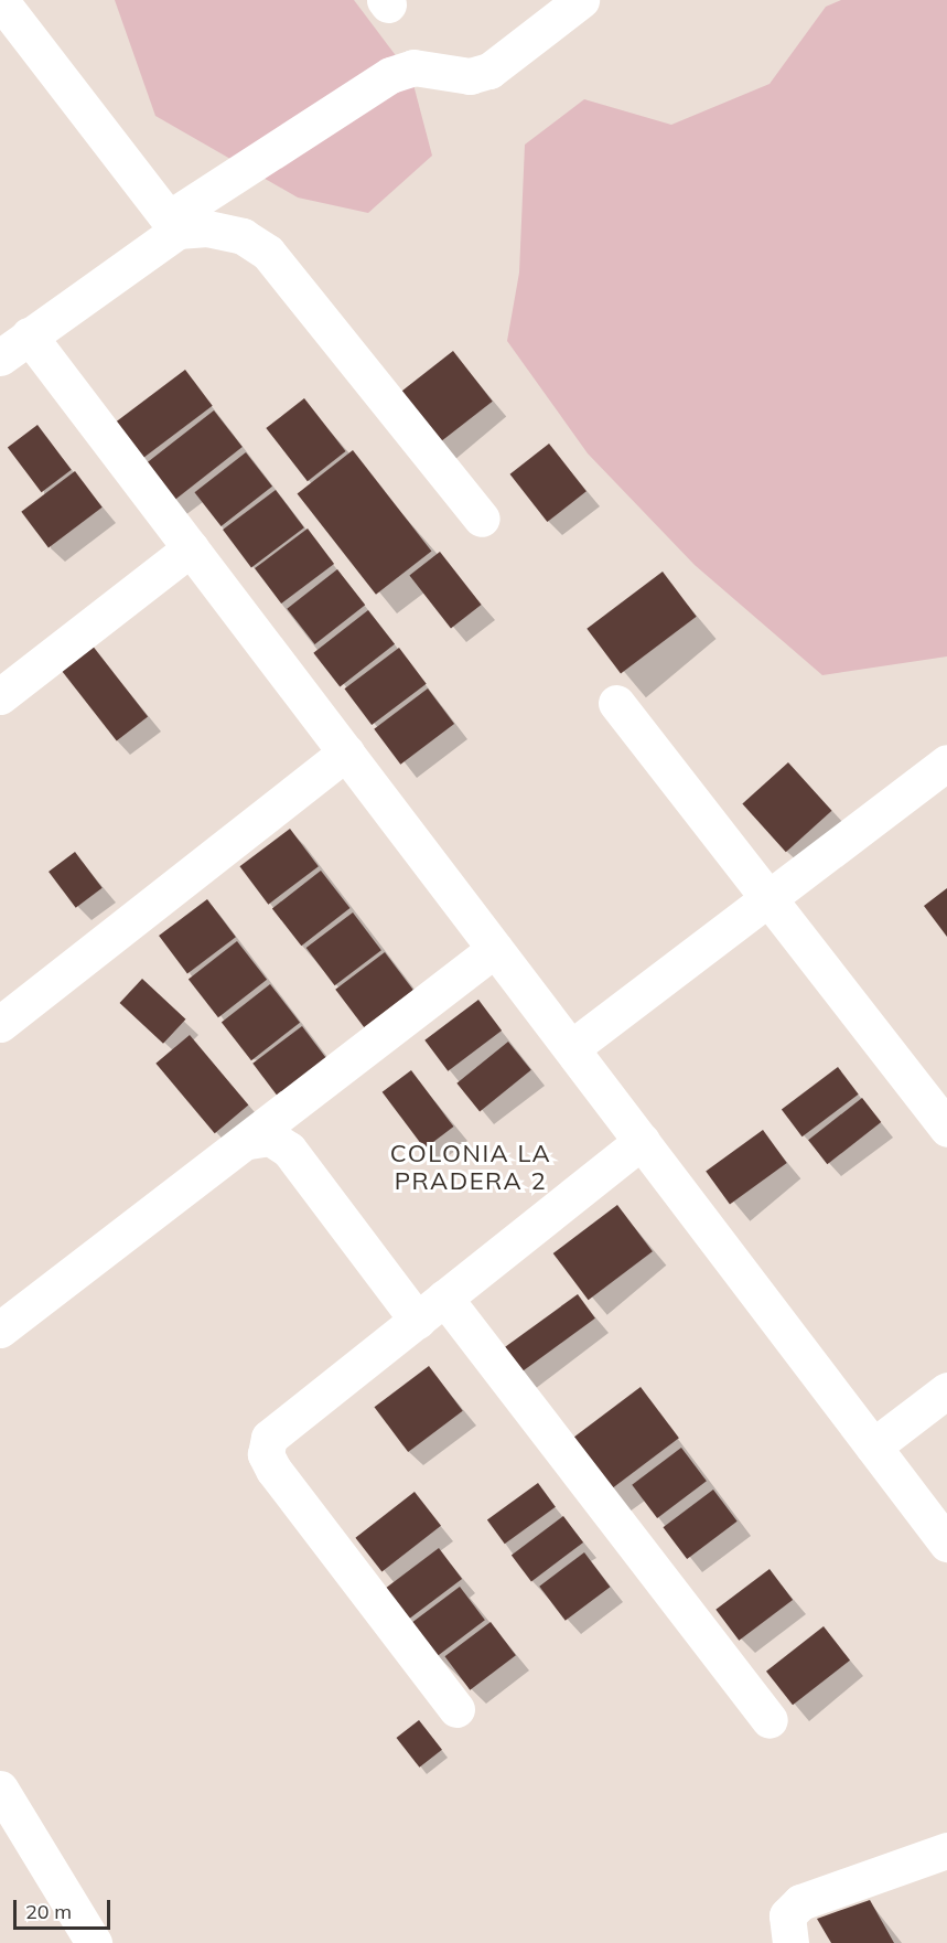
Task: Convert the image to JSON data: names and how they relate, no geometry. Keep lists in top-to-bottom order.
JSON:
{
  "districts": ["COLONIA LA PRADERA 2"],
  "scale_bar": "20 m"
}
